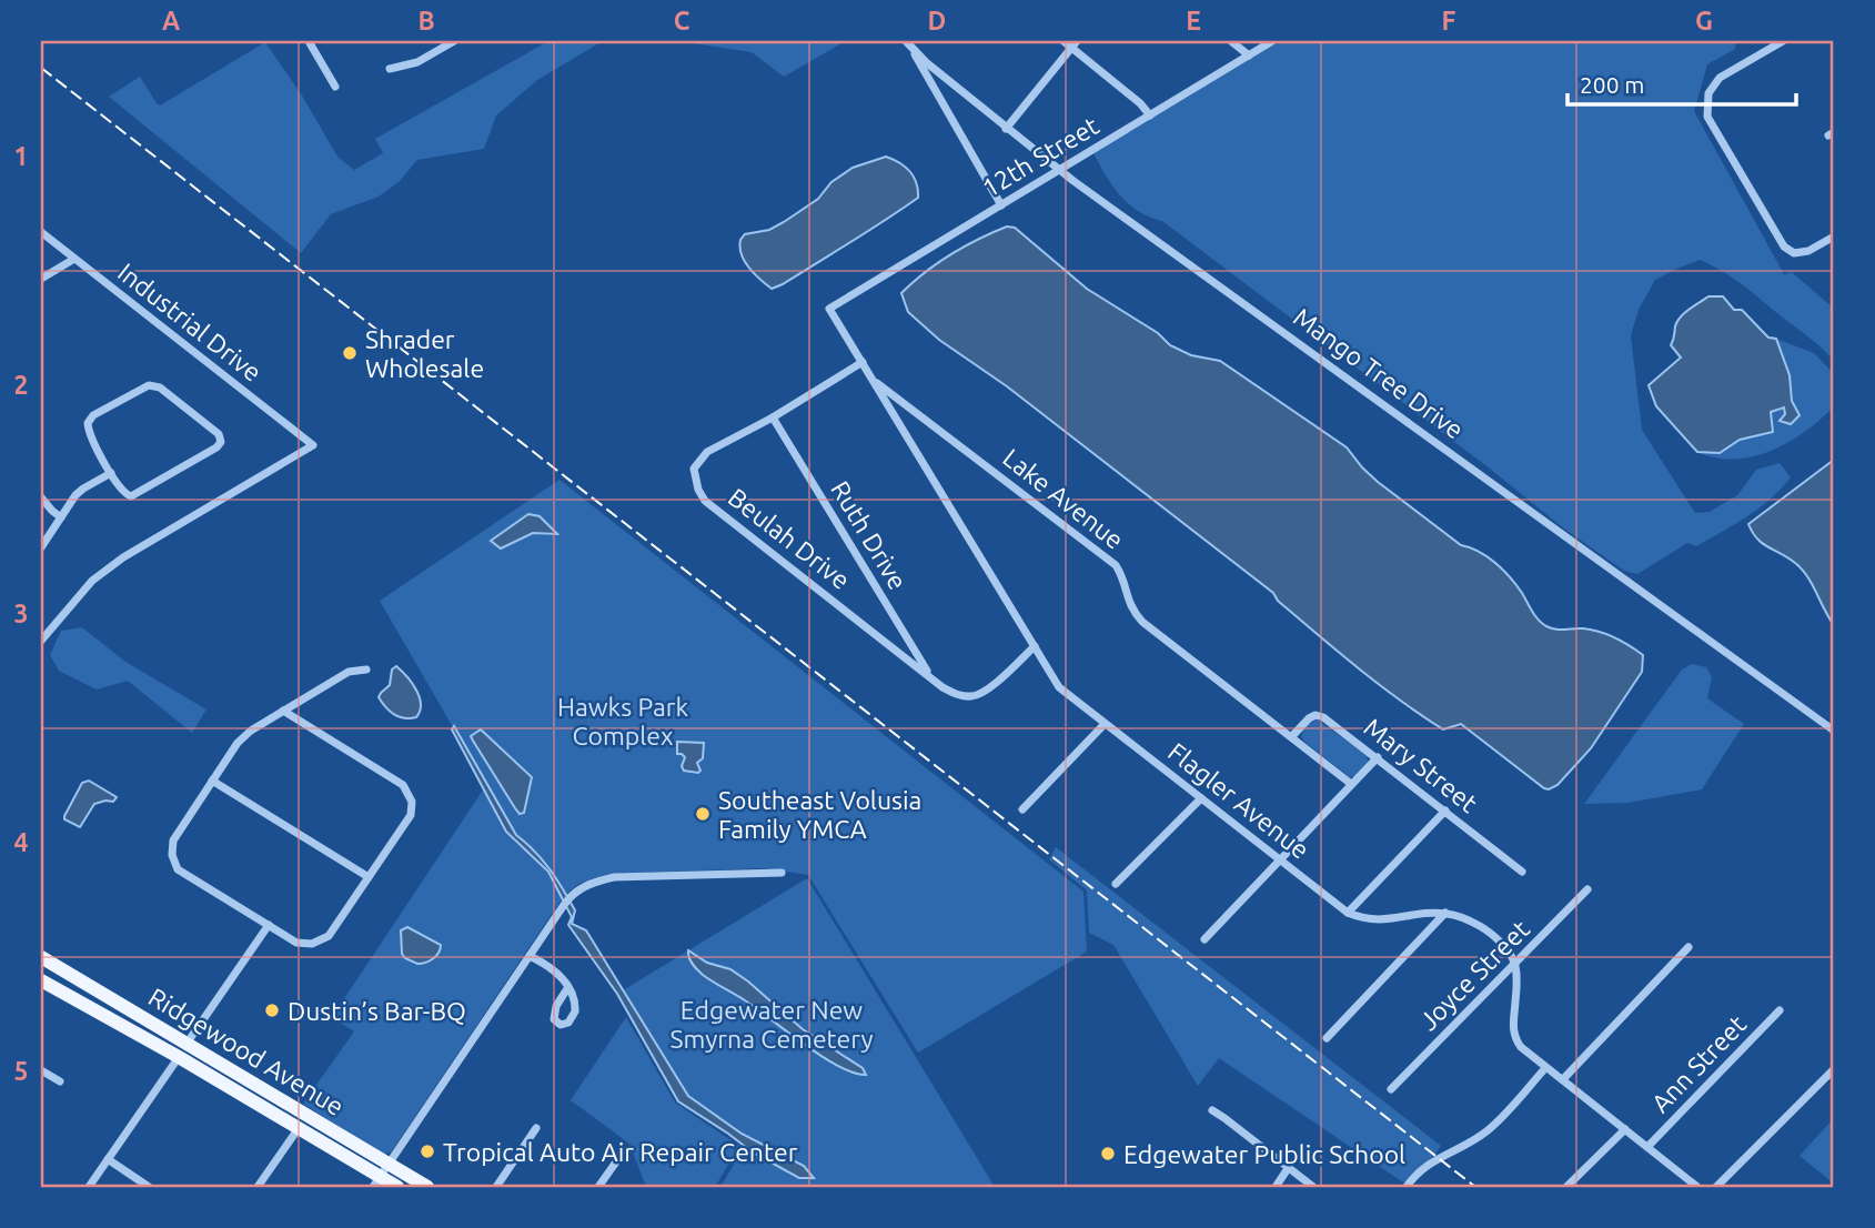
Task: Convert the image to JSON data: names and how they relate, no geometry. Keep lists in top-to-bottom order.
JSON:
{
  "streets": {
    "main road": ["Ridgewood Avenue"],
    "street": [
      "12th Street",
      "Industrial Drive",
      "Mango Tree Drive",
      "Lake Avenue",
      "Ruth Drive",
      "Beulah Drive",
      "Mary Street",
      "Flagler Avenue",
      "Joyce Street",
      "Ann Street"
    ]
  },
  "crossings": [
    ["12th Street", "Mango Tree Drive"],
    ["12th Street", "Flagler Avenue"],
    ["Lake Avenue", "Mary Street"],
    ["Lake Avenue", "Flagler Avenue"],
    ["Ruth Drive", "Beulah Drive"],
    ["Beulah Drive", "Flagler Avenue"],
    ["Flagler Avenue", "Joyce Street"]
  ],
  "parks": ["Hawks Park Complex", "Edgewater New Smyrna Cemetery"],
  "places": [
    "Shrader Wholesale",
    "Southeast Volusia Family YMCA",
    "Dustin’s Bar-BQ",
    "Tropical Auto Air Repair Center",
    "Edgewater Public School"
  ],
  "scale_bar": "200 m",
  "grid": {
    "columns": [
      "A",
      "B",
      "C",
      "D",
      "E",
      "F",
      "G"
    ],
    "rows": [
      "1",
      "2",
      "3",
      "4",
      "5"
    ]
  }
}
